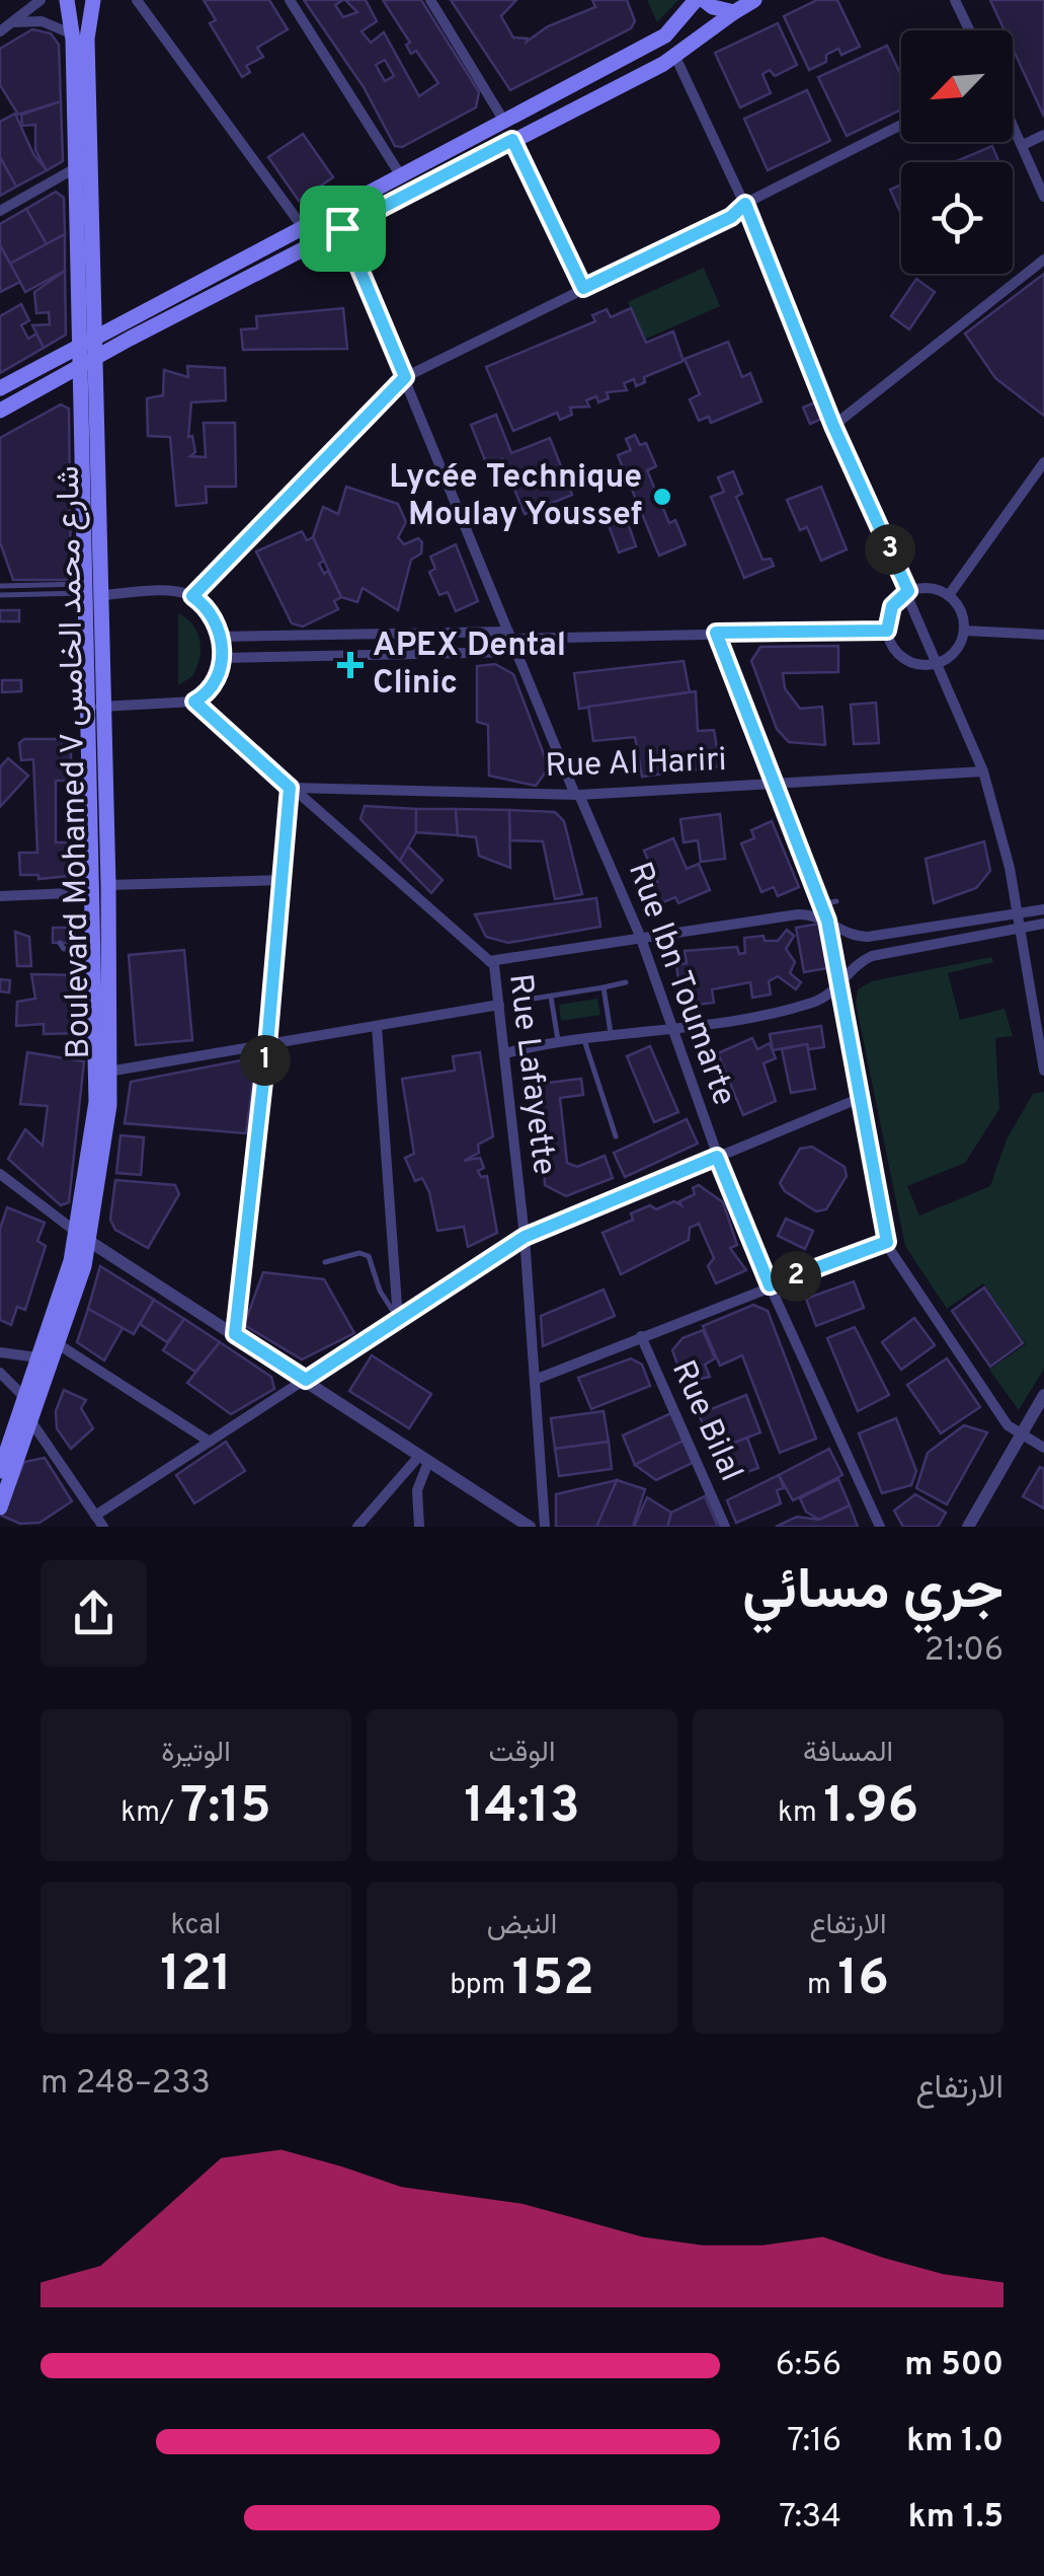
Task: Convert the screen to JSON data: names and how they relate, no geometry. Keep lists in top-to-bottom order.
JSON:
{
  "streets": {
    "main road": ["Boulevard Mohamed V شارع محمد الخامس"],
    "street": [
      "Rue Al Hariri",
      "Rue Ibn Toumarte",
      "Rue Lafayette",
      "Rue Bilal"
    ]
  },
  "crossings": [
    ["Rue Al Hariri", "Rue Ibn Toumarte"],
    ["Rue Al Hariri", "Rue Lafayette"]
  ],
  "places": {
    "other": ["Lycée Technique Moulay Youssef"],
    "health": ["APEX Dental Clinic"]
  },
  "north": "bottom left",
  "page": {
    "pins": ["3", "1", "2"],
    "heading": ["جري مسائي", "21:06"],
    "stats": [
      ["المسافة", "1.96 km"],
      ["الوقت", "14:13"],
      ["الوتيرة", "7:15 /km"],
      ["الارتفاع", "16 m"],
      ["النبض", "152 bpm"],
      ["kcal", "121"]
    ],
    "chart": ["الارتفاع", "233–248 m"],
    "list": [
      {
        "name": "500 m",
        "note": "6:56"
      },
      {
        "name": "1.0 km",
        "note": "7:16"
      },
      {
        "name": "1.5 km",
        "note": "7:34"
      }
    ]
  }
}
